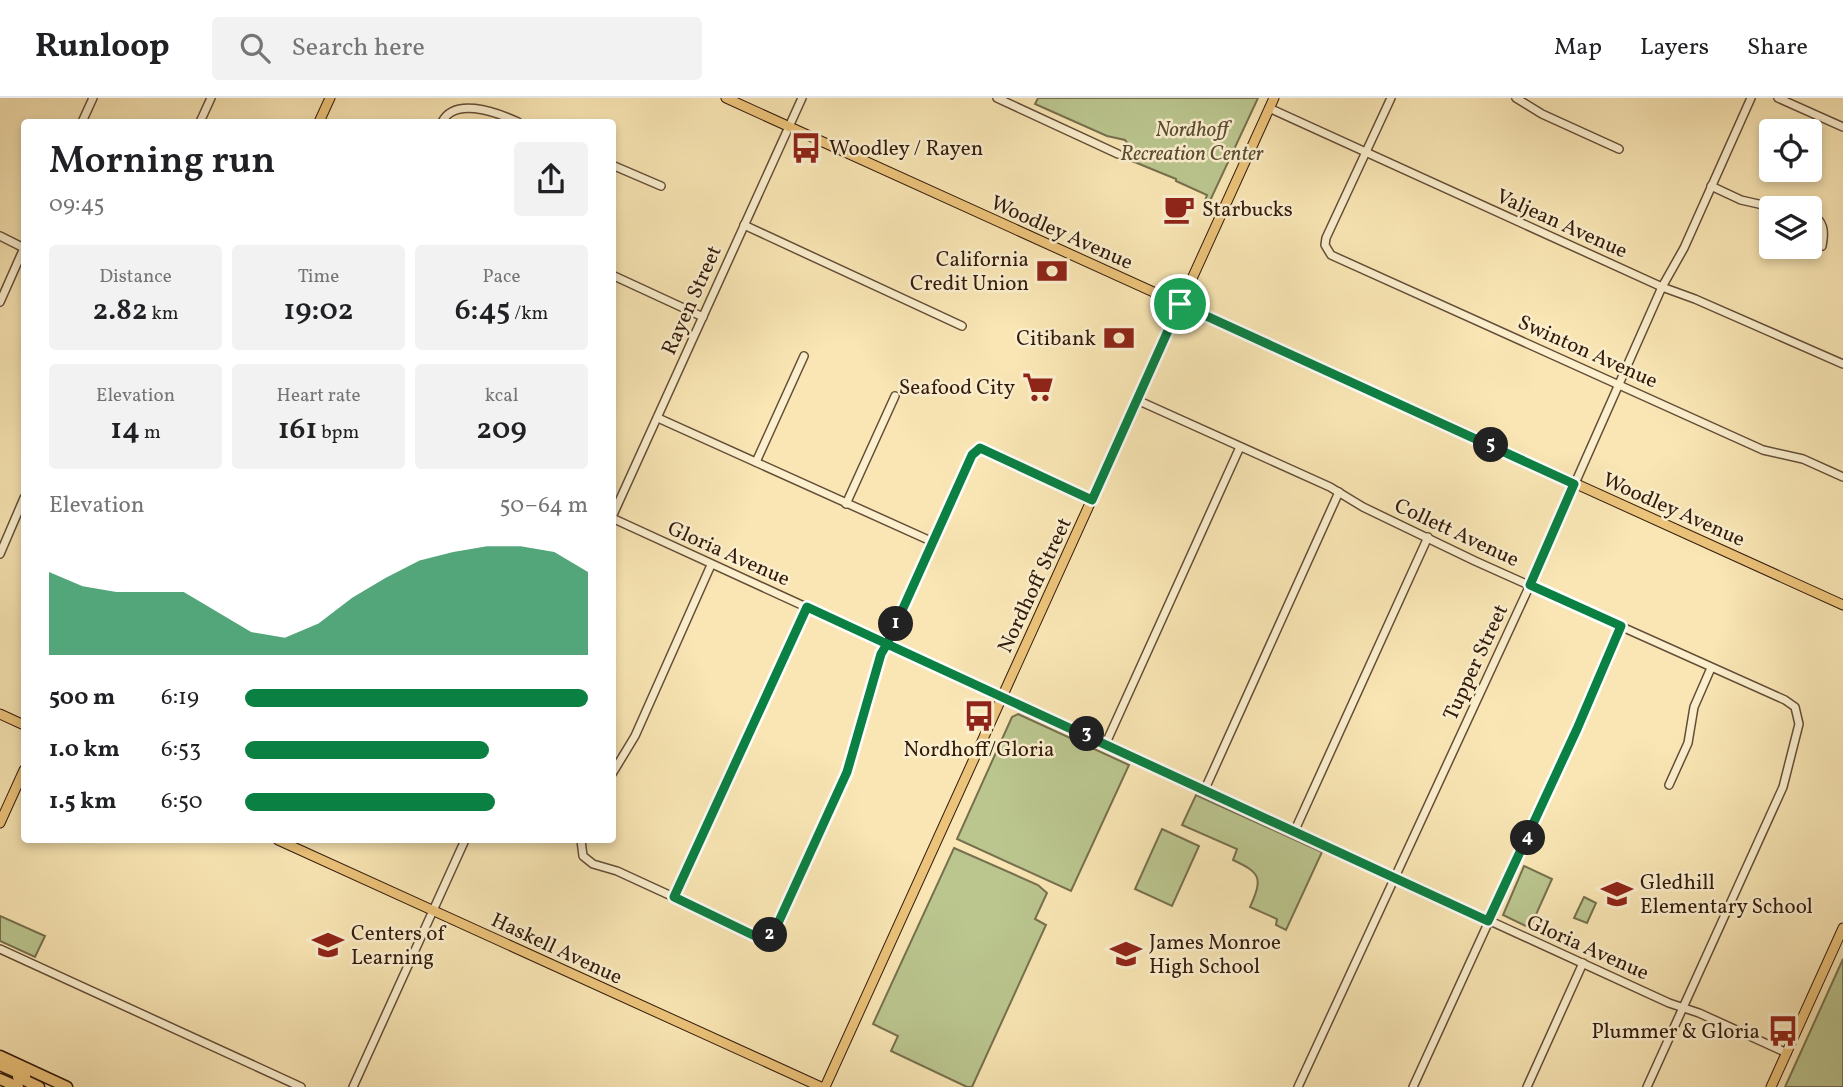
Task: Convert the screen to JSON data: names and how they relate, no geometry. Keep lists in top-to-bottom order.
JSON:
{
  "streets": {
    "main road": ["Woodley Avenue", "Nordhoff Street", "Haskell Avenue"],
    "street": [
      "Valjean Avenue",
      "Rayen Street",
      "Swinton Avenue",
      "Collett Avenue",
      "Gloria Avenue",
      "Tupper Street"
    ]
  },
  "crossings": [
    ["Valjean Avenue", "Swinton Avenue"],
    ["Valjean Avenue", "Nordhoff Street"],
    ["Valjean Avenue", "Tupper Street"],
    ["Woodley Avenue", "Rayen Street"],
    ["Woodley Avenue", "Nordhoff Street"],
    ["Woodley Avenue", "Tupper Street"],
    ["Swinton Avenue", "Tupper Street"],
    ["Collett Avenue", "Gloria Avenue"],
    ["Collett Avenue", "Nordhoff Street"],
    ["Collett Avenue", "Tupper Street"],
    ["Gloria Avenue", "Nordhoff Street"],
    ["Gloria Avenue", "Tupper Street"],
    ["Nordhoff Street", "Haskell Avenue"]
  ],
  "parks": ["Nordhoff Recreation Center"],
  "places": {
    "bus stop": ["Woodley / Rayen", "Nordhoff/Gloria", "Plummer & Gloria"],
    "cafe": ["Starbucks"],
    "bank": ["California Credit Union", "Citibank"],
    "supermarket": ["Seafood City"],
    "school or university": ["Gledhill Elementary School", "Centers of Learning", "James Monroe High School"]
  },
  "page": {
    "header": "Runloop",
    "search": "Search here",
    "nav": ["Map", "Layers", "Share"],
    "heading": ["Morning run", "09:45"],
    "stats": [
      ["Distance", "2.82 km"],
      ["Time", "19:02"],
      ["Pace", "6:45 /km"],
      ["Elevation", "14 m"],
      ["Heart rate", "161 bpm"],
      ["kcal", "209"]
    ],
    "pins": [
      "5",
      "1",
      "3",
      "4",
      "2"
    ],
    "chart": ["Elevation", "50–64 m"],
    "list": [
      {
        "name": "500 m",
        "note": "6:19"
      },
      {
        "name": "1.0 km",
        "note": "6:53"
      },
      {
        "name": "1.5 km",
        "note": "6:50"
      }
    ]
  }
}
